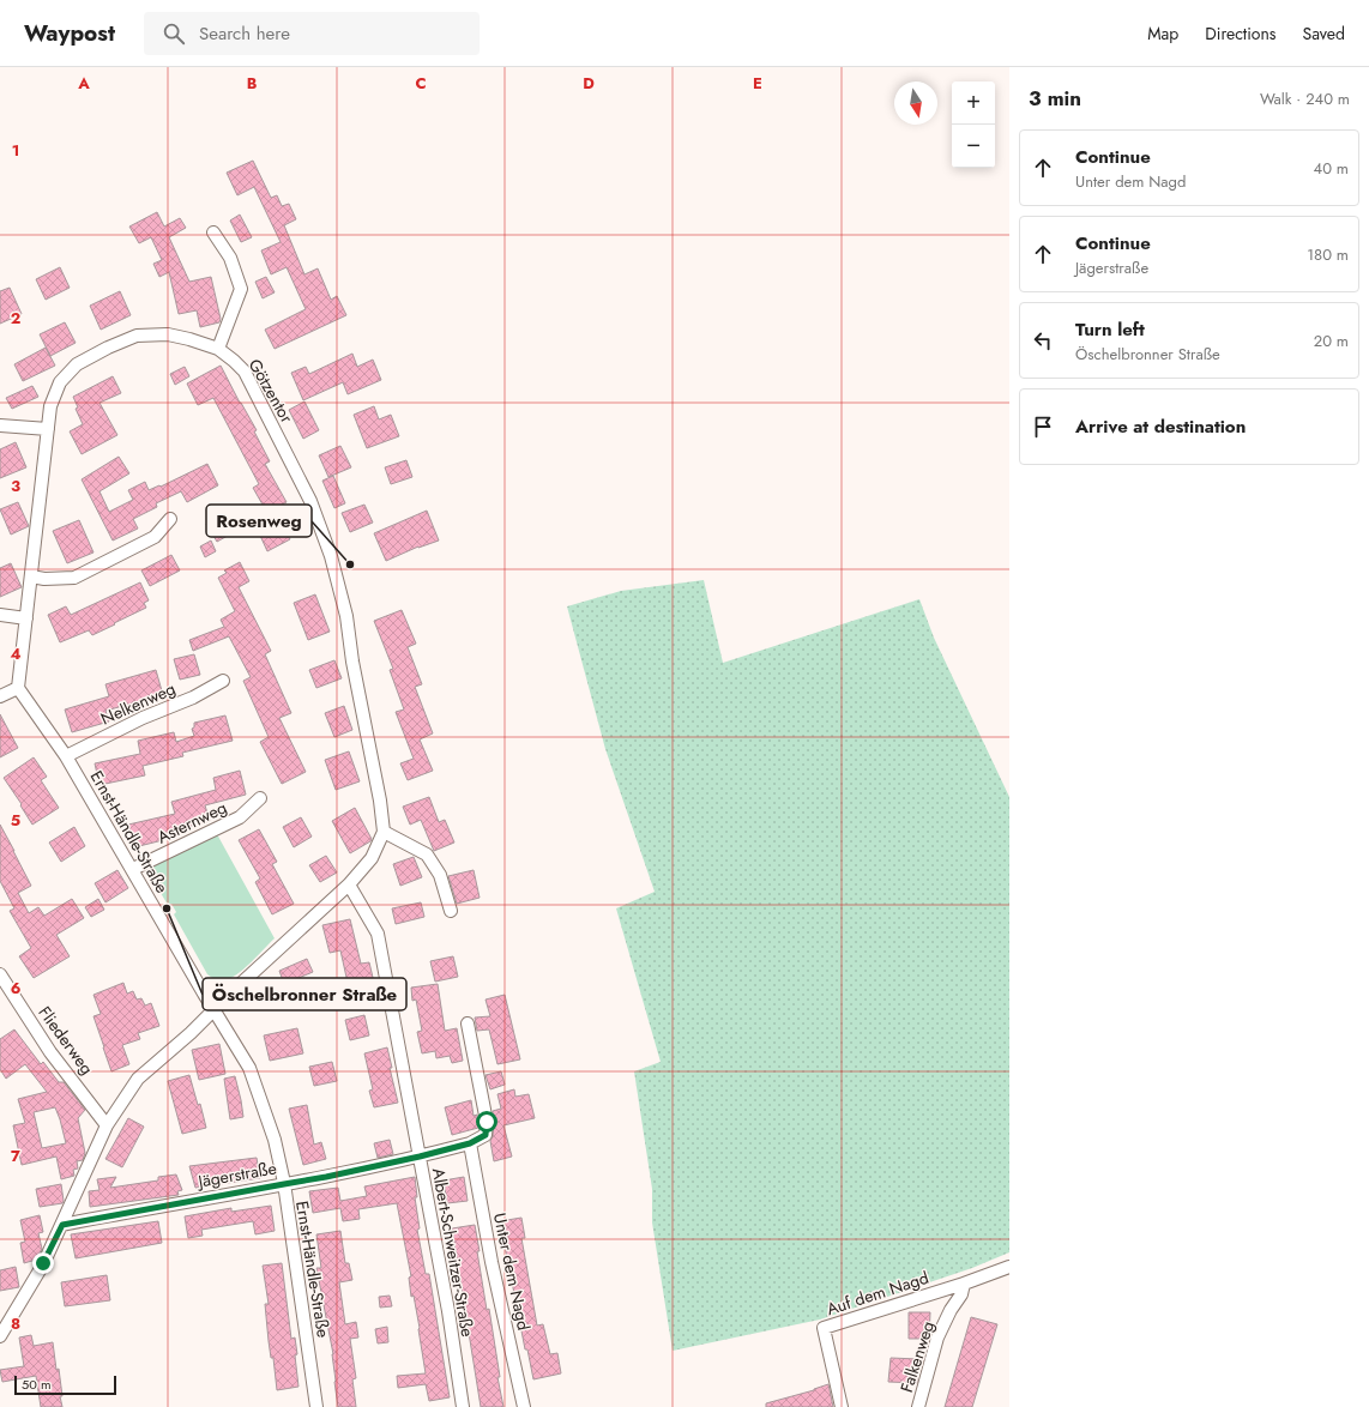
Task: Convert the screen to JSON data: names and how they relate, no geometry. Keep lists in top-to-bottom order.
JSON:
{
  "streets": {
    "street": [
      "Götzentor",
      "Nelkenweg",
      "Asternweg",
      "Ernst-Händle-Straße",
      "Fliederweg",
      "Jägerstraße",
      "Albert-Schweitzer-Straße",
      "Unter dem Nagd",
      "Auf dem Nagd",
      "Falkenweg"
    ]
  },
  "crossings": [
    ["Götzentor", "Ernst-Händle-Straße"],
    ["Nelkenweg", "Ernst-Händle-Straße"],
    ["Asternweg", "Ernst-Händle-Straße"],
    ["Ernst-Händle-Straße", "Jägerstraße"],
    ["Jägerstraße", "Albert-Schweitzer-Straße"],
    ["Auf dem Nagd", "Falkenweg"]
  ],
  "places": ["Rosenweg", "Öschelbronner Straße"],
  "scale_bar": "50 m",
  "north": "bottom",
  "page": {
    "header": "Waypost",
    "search": "Search here",
    "nav": ["Map", "Directions", "Saved"],
    "heading": ["3 min", "Walk · 240 m"],
    "map_buttons": ["+", "−"],
    "list": [
      ["Continue", "Unter dem Nagd", "40 m"],
      ["Continue", "Jägerstraße", "180 m"],
      ["Turn left", "Öschelbronner Straße", "20 m"],
      "Arrive at destination"
    ],
    "scale": "50 m"
  },
  "grid": {
    "columns": [
      "A",
      "B",
      "C",
      "D",
      "E"
    ],
    "rows": [
      "1",
      "2",
      "3",
      "4",
      "5",
      "6",
      "7",
      "8"
    ]
  }
}
